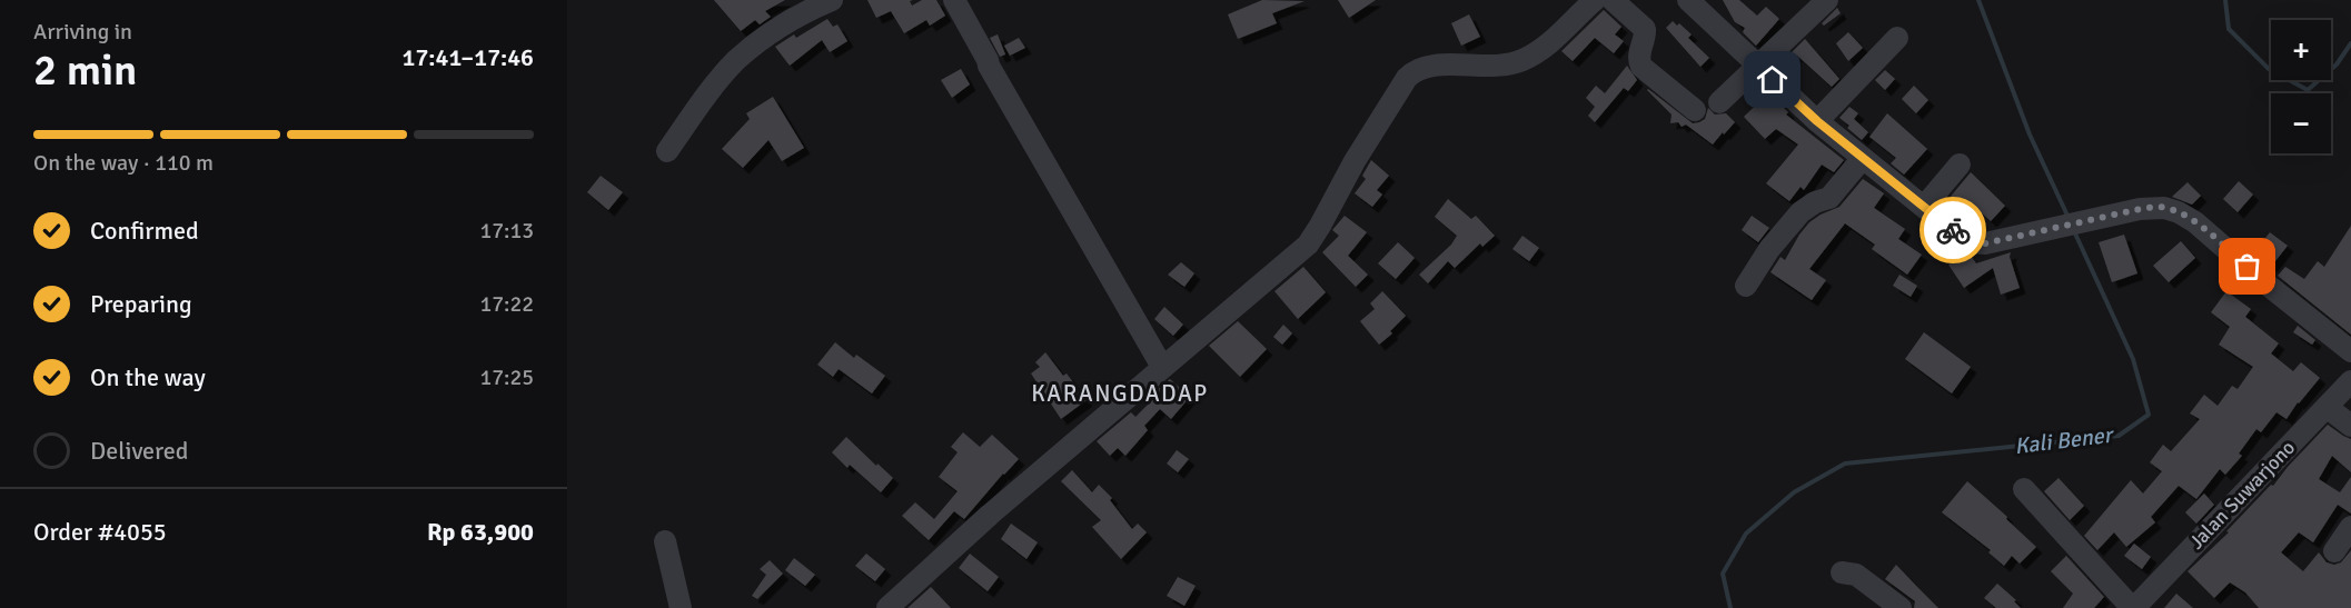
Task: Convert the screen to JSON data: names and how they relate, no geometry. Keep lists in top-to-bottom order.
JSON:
{
  "streets": {
    "street": ["Jalan Suwarjono"]
  },
  "districts": ["KARANGDADAP"],
  "water": ["Kali Bener"],
  "page": {
    "heading": ["2 min", "Arriving in", "17:41–17:46"],
    "panel": ["Order #4055", "Rp 63,900"],
    "map_buttons": ["+", "−"],
    "bar": "On the way · 110 m",
    "list": [
      ["Confirmed", "17:13"],
      ["Preparing", "17:22"],
      ["On the way", "17:25"],
      "Delivered"
    ]
  }
}
